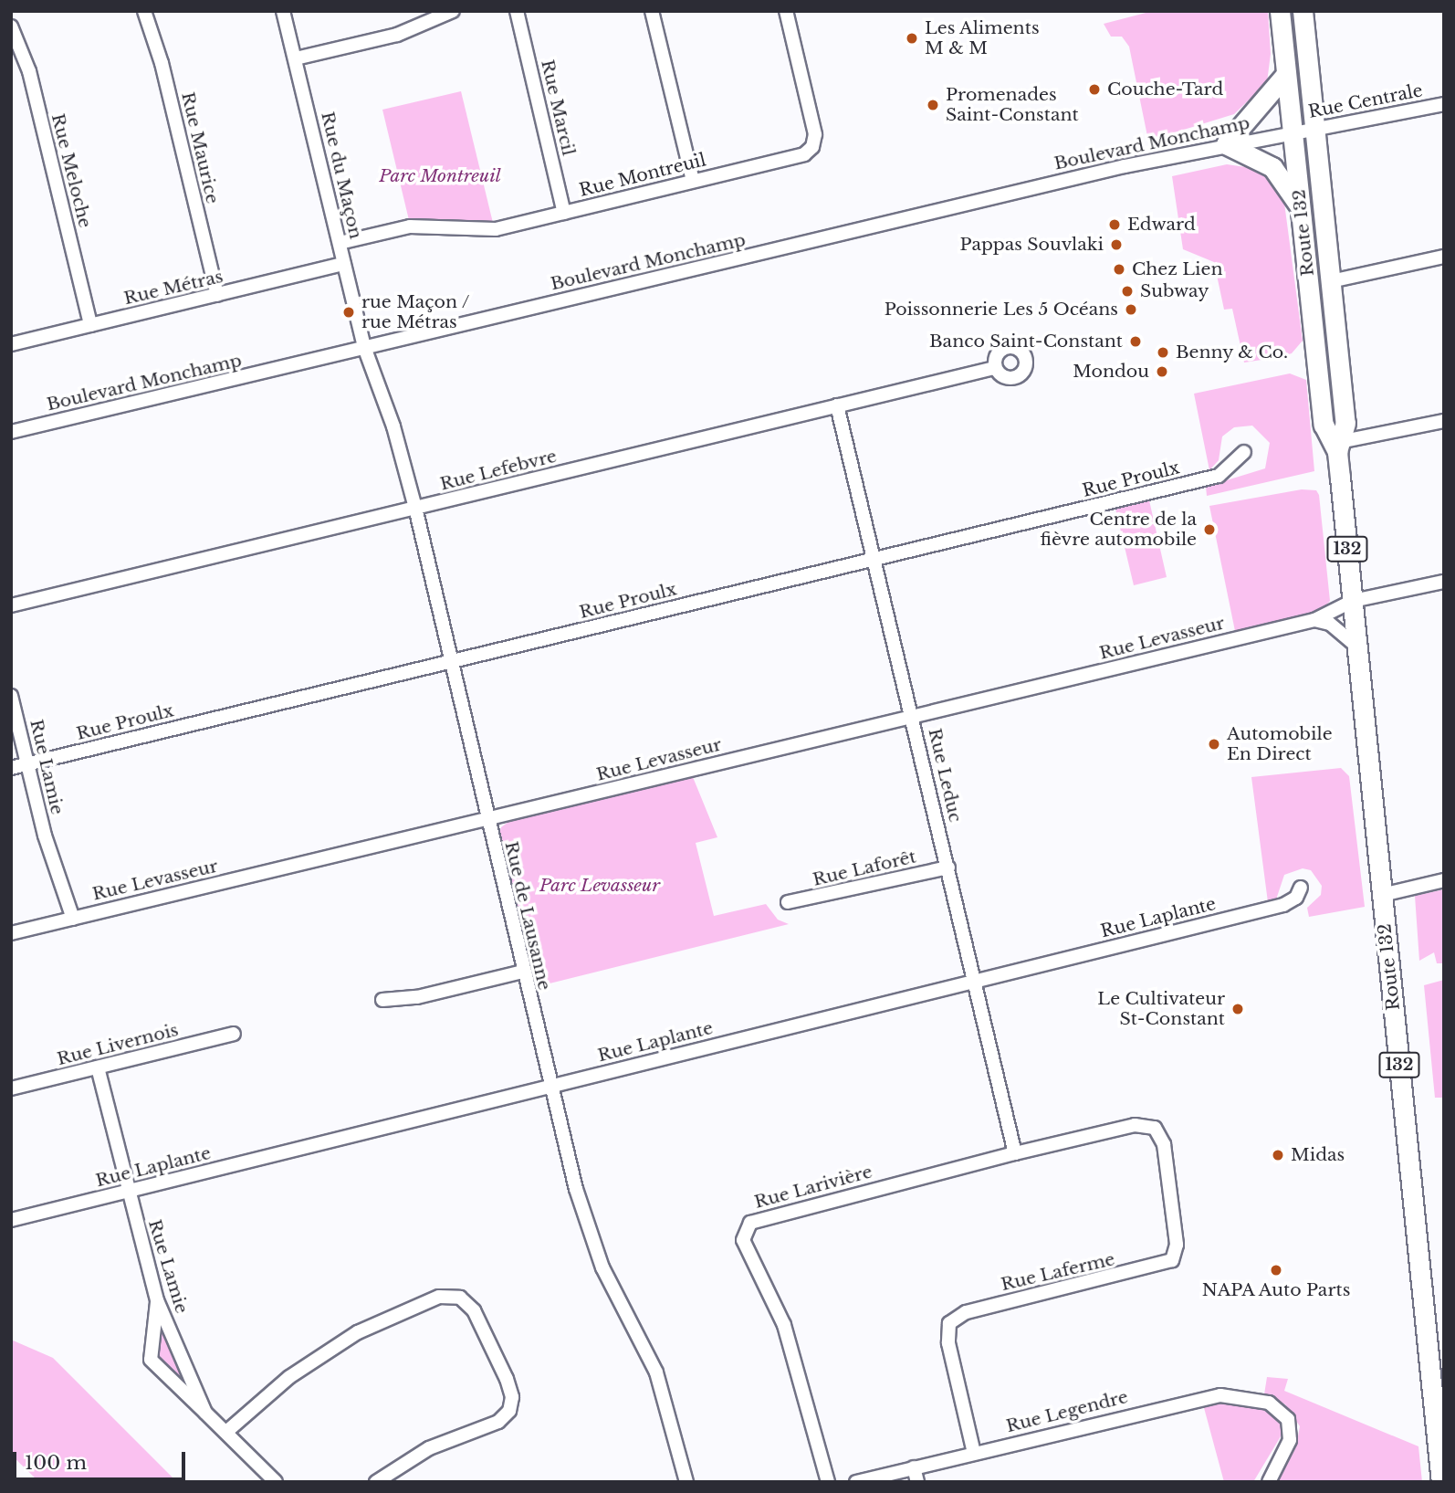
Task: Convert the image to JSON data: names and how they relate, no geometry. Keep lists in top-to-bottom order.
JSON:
{
  "streets": {
    "highway": ["Route 132", "132"],
    "street": [
      "Rue Centrale",
      "Rue Marcil",
      "Boulevard Monchamp",
      "Rue Maurice",
      "Rue Meloche",
      "Rue du Maçon",
      "Rue Montreuil",
      "Rue Métras",
      "Rue Lefebvre",
      "Rue Proulx",
      "Rue Levasseur",
      "Rue Lamie",
      "Rue Leduc",
      "Rue Laforêt",
      "Rue de Lausanne",
      "Rue Laplante",
      "Rue Livernois",
      "Rue Larivière",
      "Rue Laferme",
      "Rue Legendre"
    ]
  },
  "crossings": [
    ["Rue Centrale", "Boulevard Monchamp"],
    ["Rue Centrale", "Route 132"],
    ["Rue Marcil", "Rue Montreuil"],
    ["Boulevard Monchamp", "Rue du Maçon"],
    ["Boulevard Monchamp", "Route 132"],
    ["Boulevard Monchamp", "Rue de Lausanne"],
    ["Rue Maurice", "Rue Métras"],
    ["Rue Meloche", "Rue Métras"],
    ["Rue du Maçon", "Rue Montreuil"],
    ["Rue du Maçon", "Rue Métras"],
    ["Rue du Maçon", "Rue de Lausanne"],
    ["Route 132", "Rue Levasseur"],
    ["Rue Lefebvre", "Rue Leduc"],
    ["Rue Lefebvre", "Rue de Lausanne"],
    ["Rue Proulx", "Rue Lamie"],
    ["Rue Proulx", "Rue Leduc"],
    ["Rue Proulx", "Rue de Lausanne"],
    ["Rue Levasseur", "Rue Lamie"],
    ["Rue Levasseur", "Rue Leduc"],
    ["Rue Levasseur", "Rue de Lausanne"],
    ["Rue Lamie", "Rue Laplante"],
    ["Rue Lamie", "Rue Livernois"],
    ["Rue Leduc", "Rue Laforêt"],
    ["Rue Leduc", "Rue Laplante"],
    ["Rue Leduc", "Rue Larivière"],
    ["Rue de Lausanne", "Rue Laplante"],
    ["Rue Larivière", "Rue Laferme"],
    ["Rue Laferme", "Rue Legendre"]
  ],
  "parks": ["Parc Montreuil", "Parc Levasseur"],
  "places": [
    "Les Aliments M & M",
    "Couche-Tard",
    "Promenades Saint-Constant",
    "Edward",
    "Pappas Souvlaki",
    "Chez Lien",
    "Subway",
    "Poissonnerie Les 5 Océans",
    "rue Maçon / rue Métras",
    "Banco Saint-Constant",
    "Benny & Co.",
    "Mondou",
    "Centre de la fièvre automobile",
    "Automobile En Direct",
    "Le Cultivateur St-Constant",
    "Midas",
    "NAPA Auto Parts"
  ],
  "scale_bar": "100 m"
}
